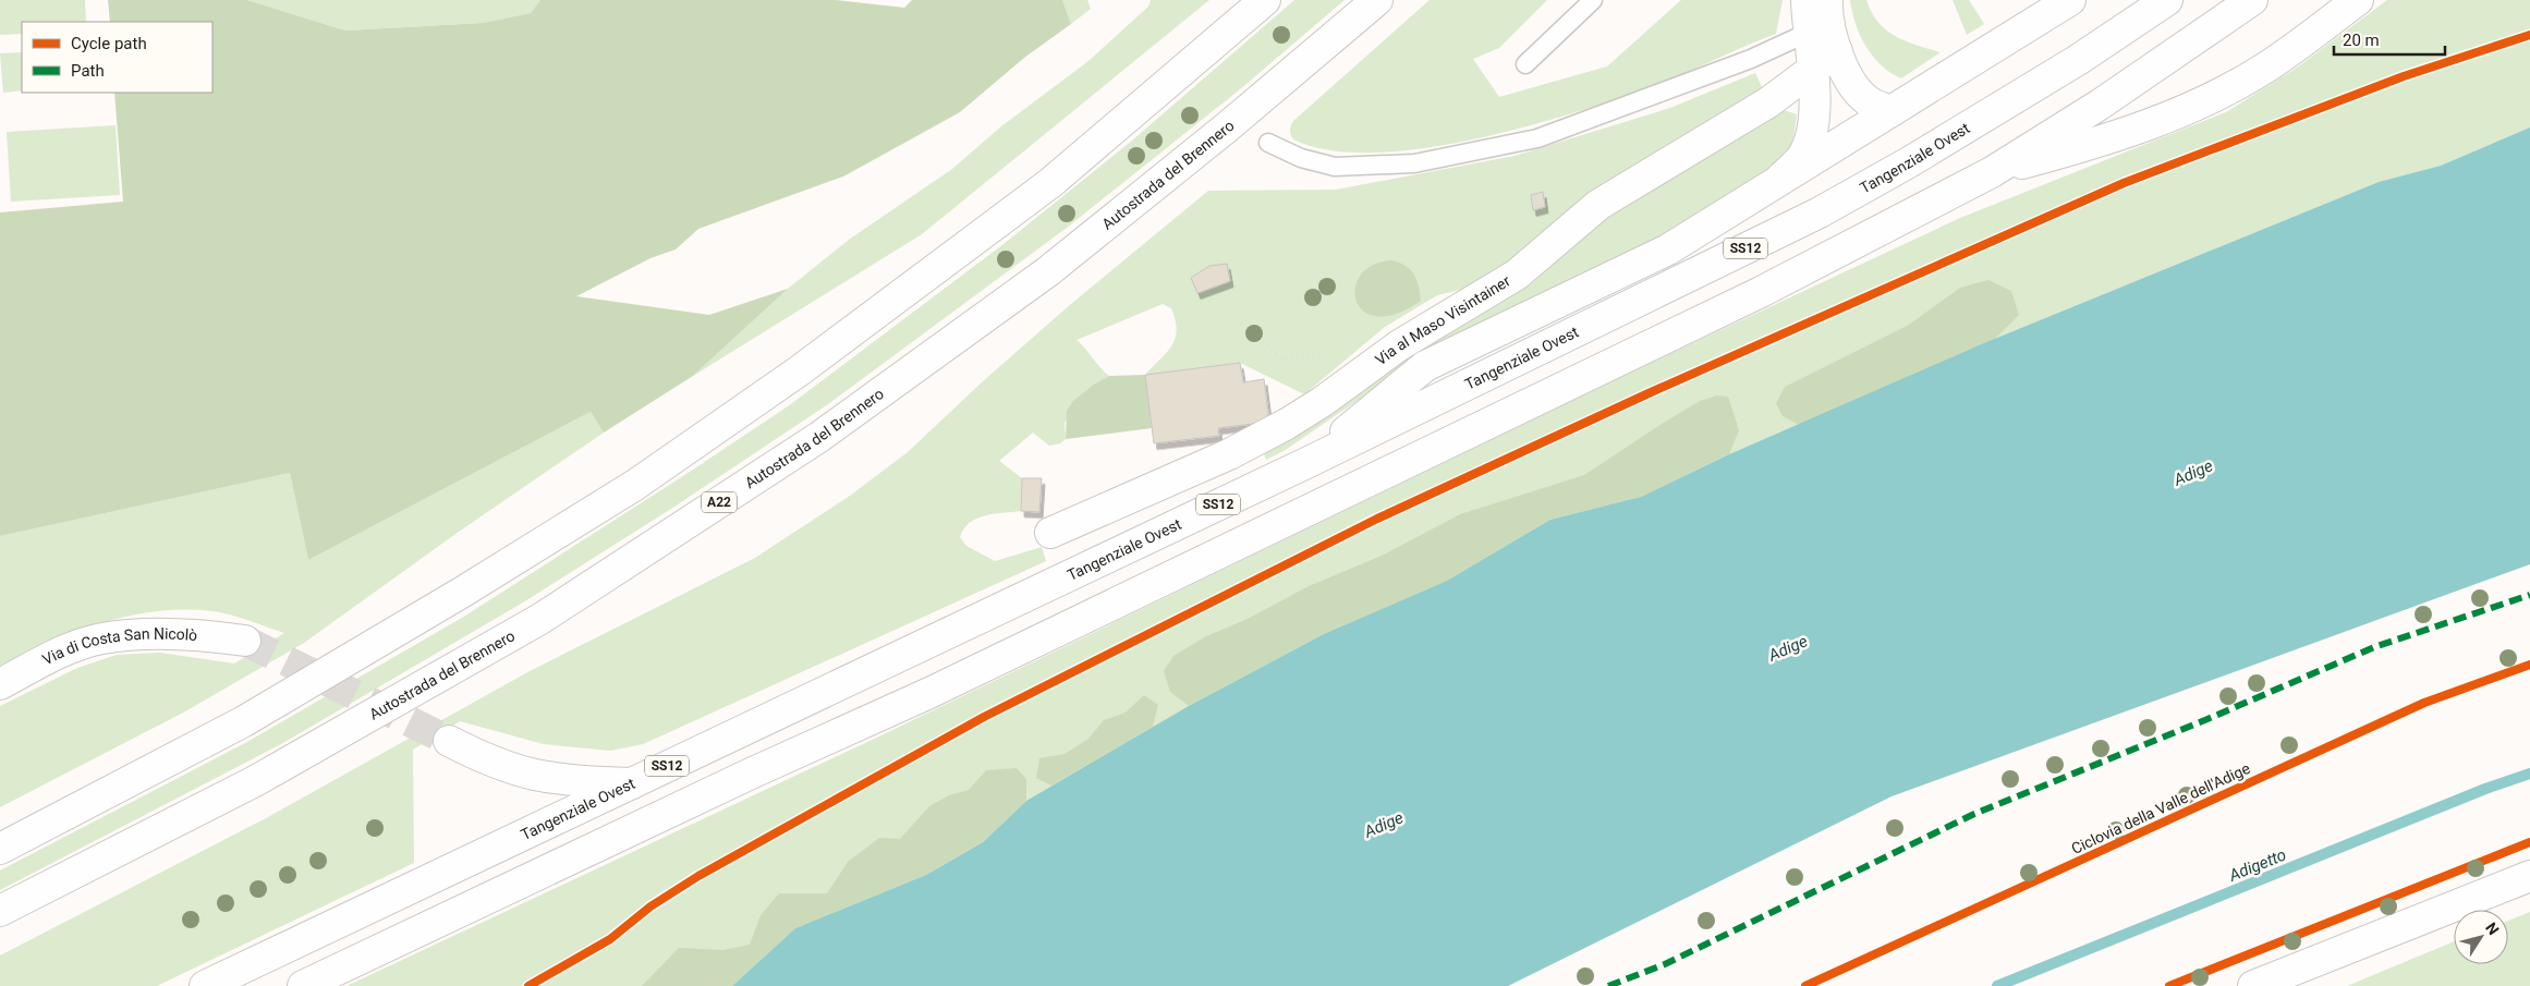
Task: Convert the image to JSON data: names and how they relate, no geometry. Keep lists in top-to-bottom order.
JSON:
{
  "streets": {
    "main road": [
      "Tangenziale Ovest",
      "Autostrada del Brennero",
      "SS12",
      "Via al Maso Visintainer",
      "A22",
      "Via di Costa San Nicolò"
    ],
    "cycle path": ["Ciclovia della Valle dell'Adige"]
  },
  "water": ["Adige", "Adigetto"],
  "legend": ["Cycle path", "Path"],
  "scale_bar": "20 m",
  "north": "top right"
}
